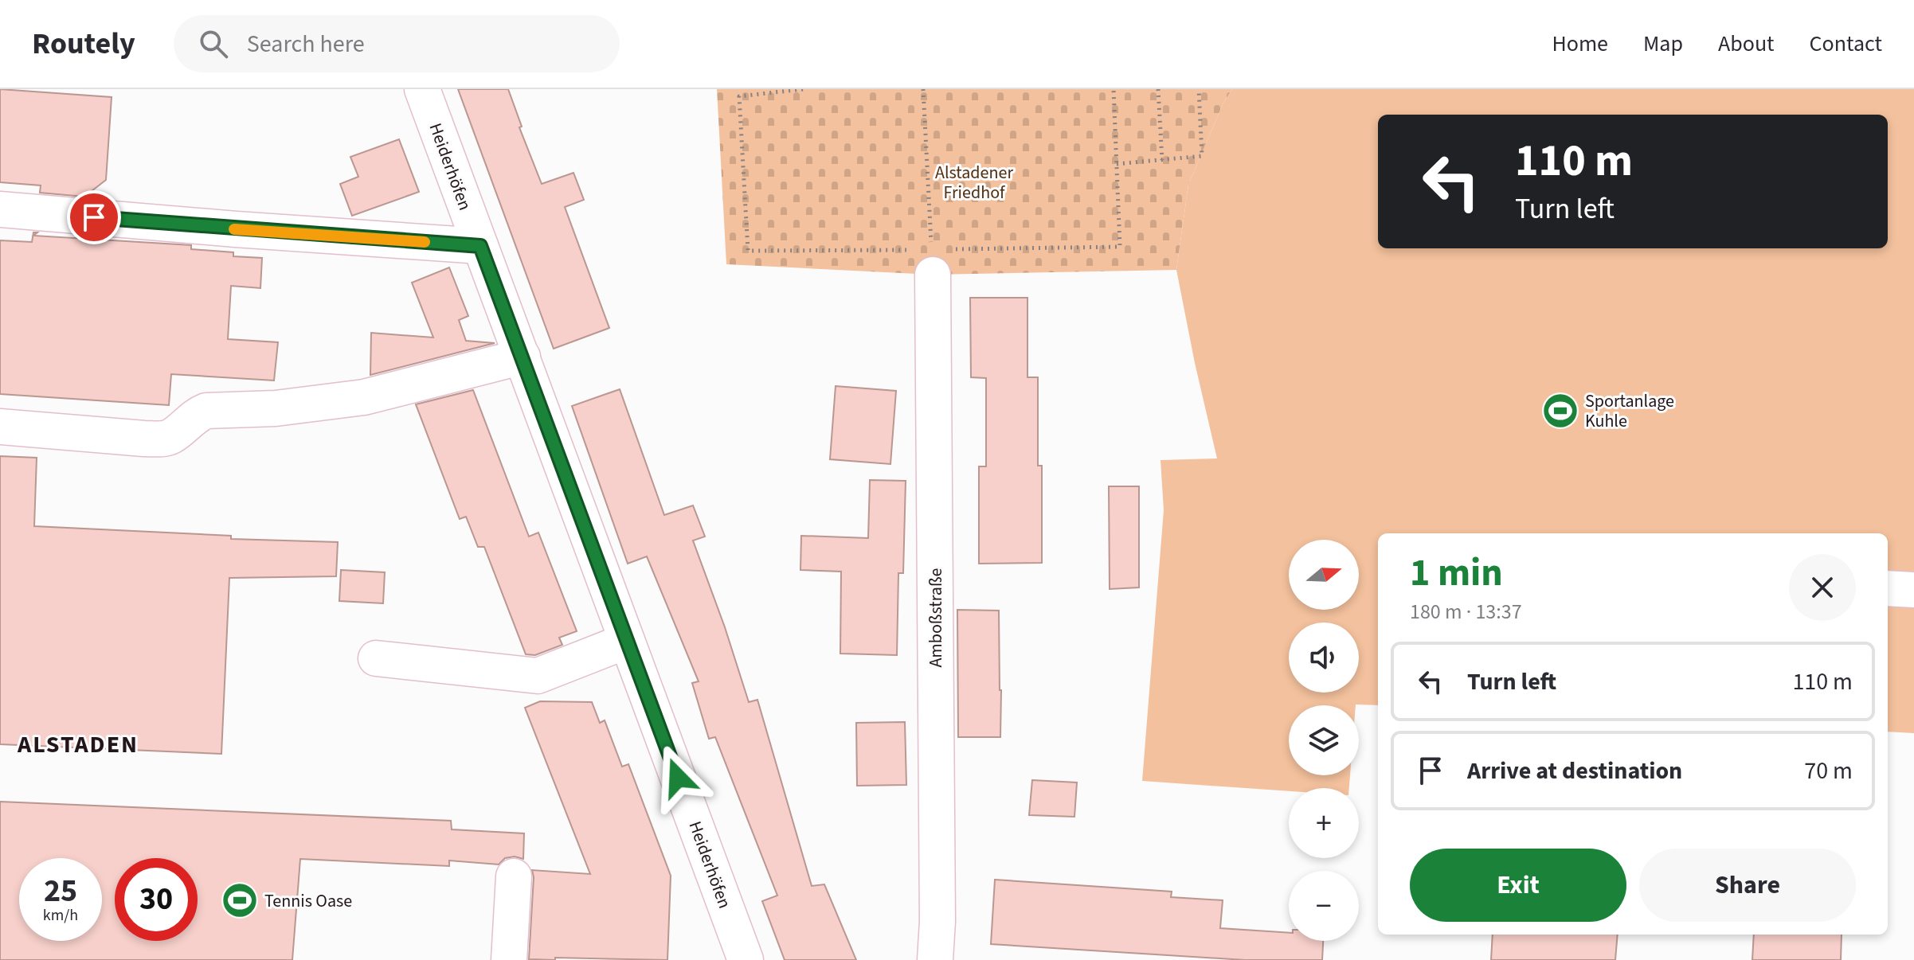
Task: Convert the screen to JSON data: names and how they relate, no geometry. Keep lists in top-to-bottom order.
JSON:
{
  "streets": {
    "street": ["Heiderhöfen", "Amboßstraße"]
  },
  "districts": ["ALSTADEN"],
  "parks": ["Alstadener Friedhof"],
  "places": {
    "sports": ["Sportanlage Kuhle", "Tennis Oase"]
  },
  "north": "right",
  "page": {
    "header": "Routely",
    "search": "Search here",
    "nav": [
      "Home",
      "Map",
      "About",
      "Contact"
    ],
    "turn": ["110 m", "Turn left"],
    "heading": ["1 min", "180 m · 13:37"],
    "map_buttons": ["+", "−"],
    "list": [
      {
        "name": "Turn left",
        "value": "110 m"
      },
      {
        "name": "Arrive at destination",
        "value": "70 m"
      }
    ],
    "buttons": ["Exit", "Share"],
    "speed": "25 km/h",
    "limit": "30"
  }
}
